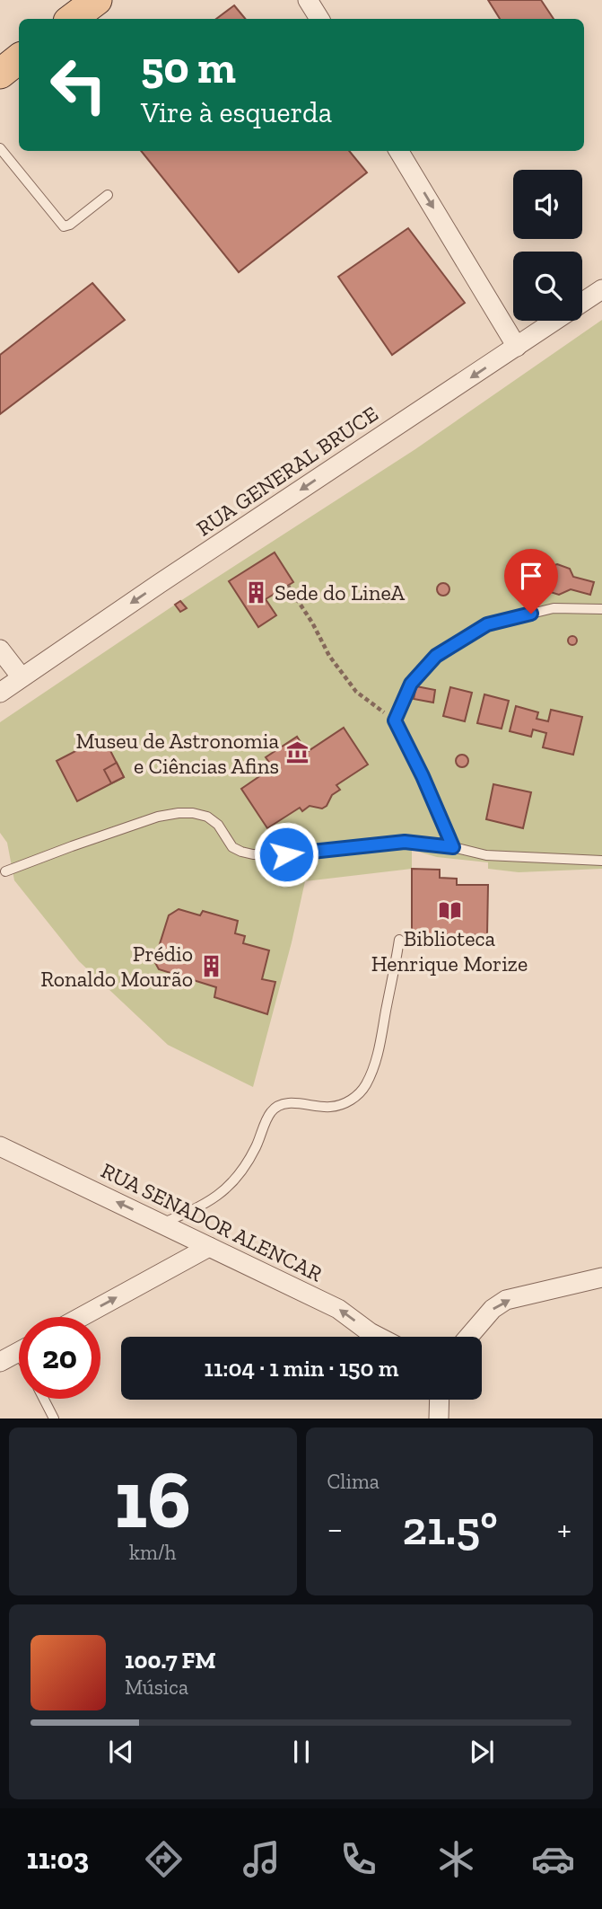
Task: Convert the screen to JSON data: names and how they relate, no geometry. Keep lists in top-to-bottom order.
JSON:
{
  "streets": {
    "street": ["RUA GENERAL BRUCE", "RUA SENADOR ALENCAR"]
  },
  "one_way": ["RUA GENERAL BRUCE", "RUA SENADOR ALENCAR"],
  "places": {
    "building": ["Sede do LineA", "Prédio Ronaldo Mourão"],
    "museum": ["Museu de Astronomia e Ciências Afins"],
    "library": ["Biblioteca Henrique Morize"]
  },
  "page": {
    "turn": ["50 m", "Vire à esquerda"],
    "limit": "20",
    "trip": "11:04 · 1 min · 150 m",
    "tile": [
      ["16", "km/h"],
      "Clima"
    ],
    "heat": ["−", "21.5°", "+"],
    "song": ["100.7 FM", "Música"],
    "tabs": "11:03"
  }
}
